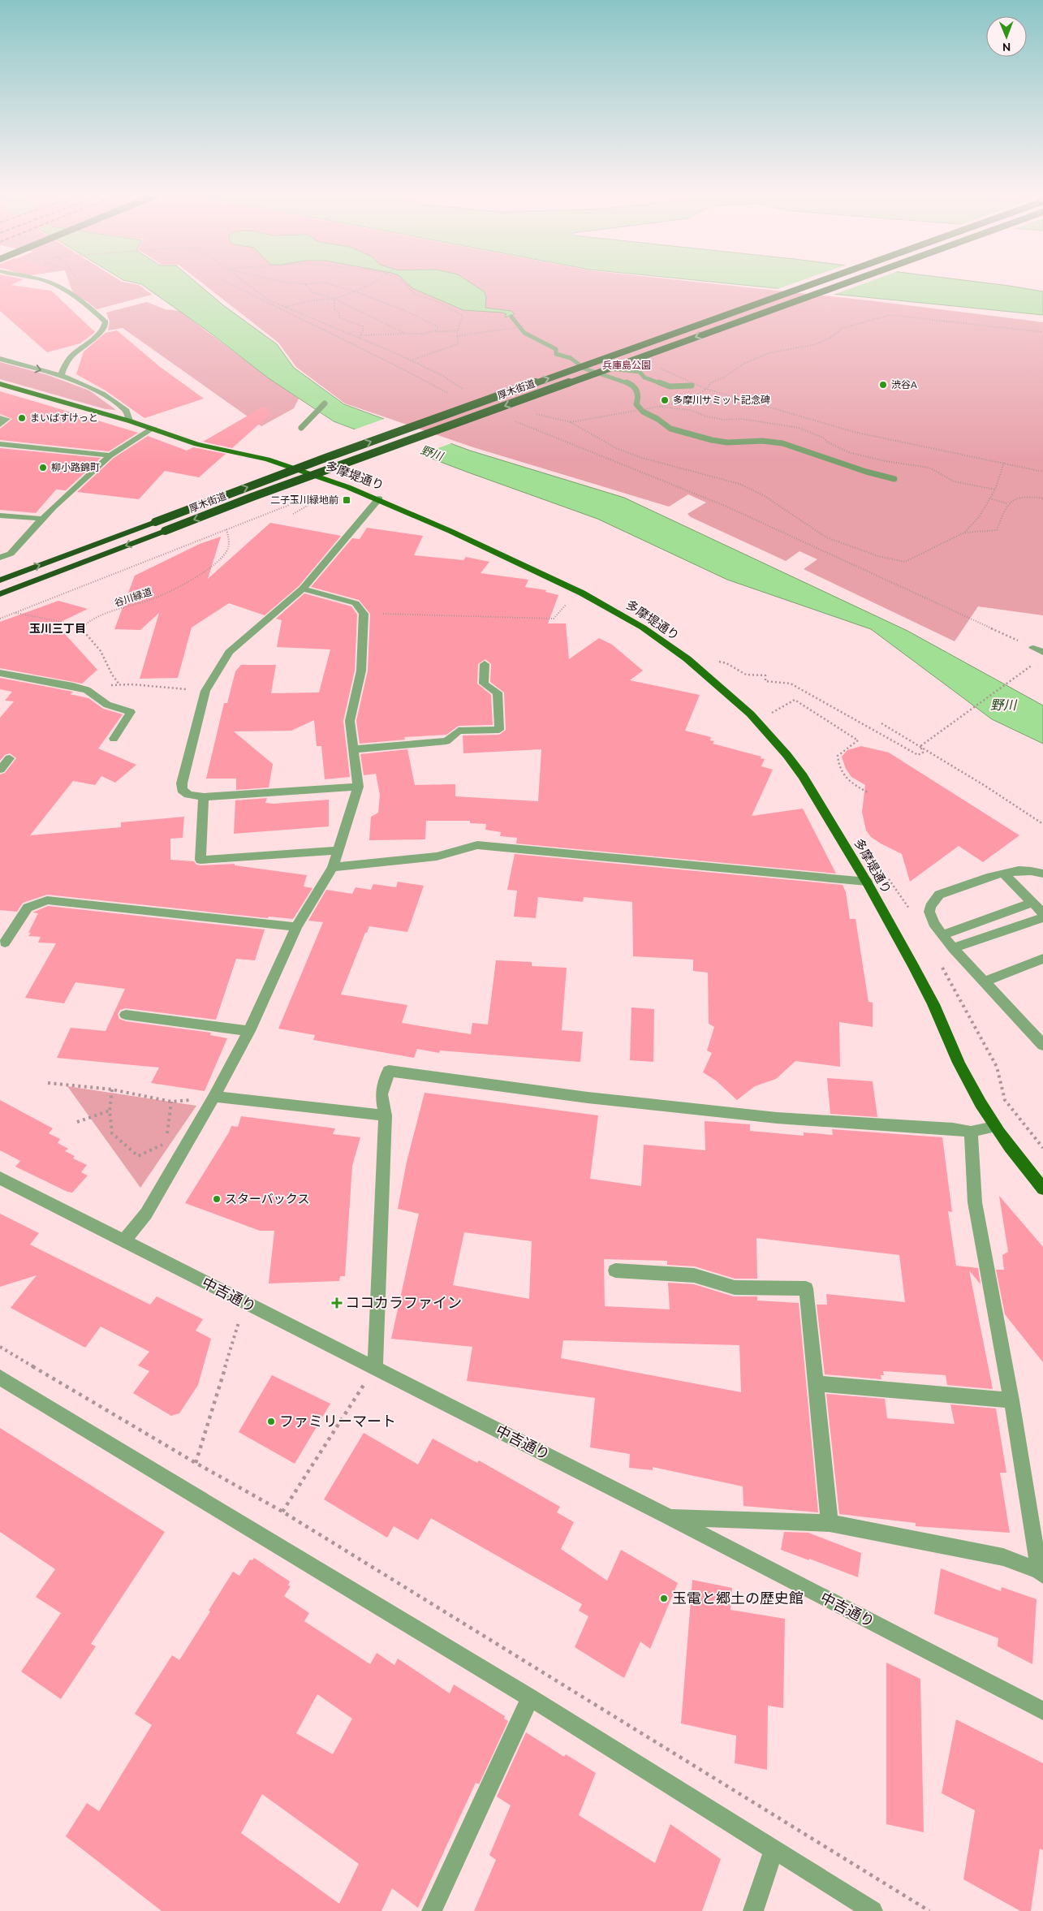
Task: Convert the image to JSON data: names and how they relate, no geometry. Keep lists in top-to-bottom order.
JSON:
{
  "streets": {
    "highway": ["厚木街道"],
    "main road": ["多摩堤通り"],
    "street": ["中吉通り"],
    "path": ["谷川緑道"]
  },
  "districts": ["玉川三丁目"],
  "water": ["野川"],
  "parks": ["兵庫島公園"],
  "places": {
    "other": [
      "渋谷A",
      "多摩川サミット記念碑",
      "まいばすけっと",
      "柳小路錦町",
      "スターバックス",
      "ファミリーマート",
      "玉電と郷土の歴史館"
    ],
    "transit": ["二子玉川緑地前"],
    "health": ["ココカラファイン"]
  },
  "north": "bottom"
}
